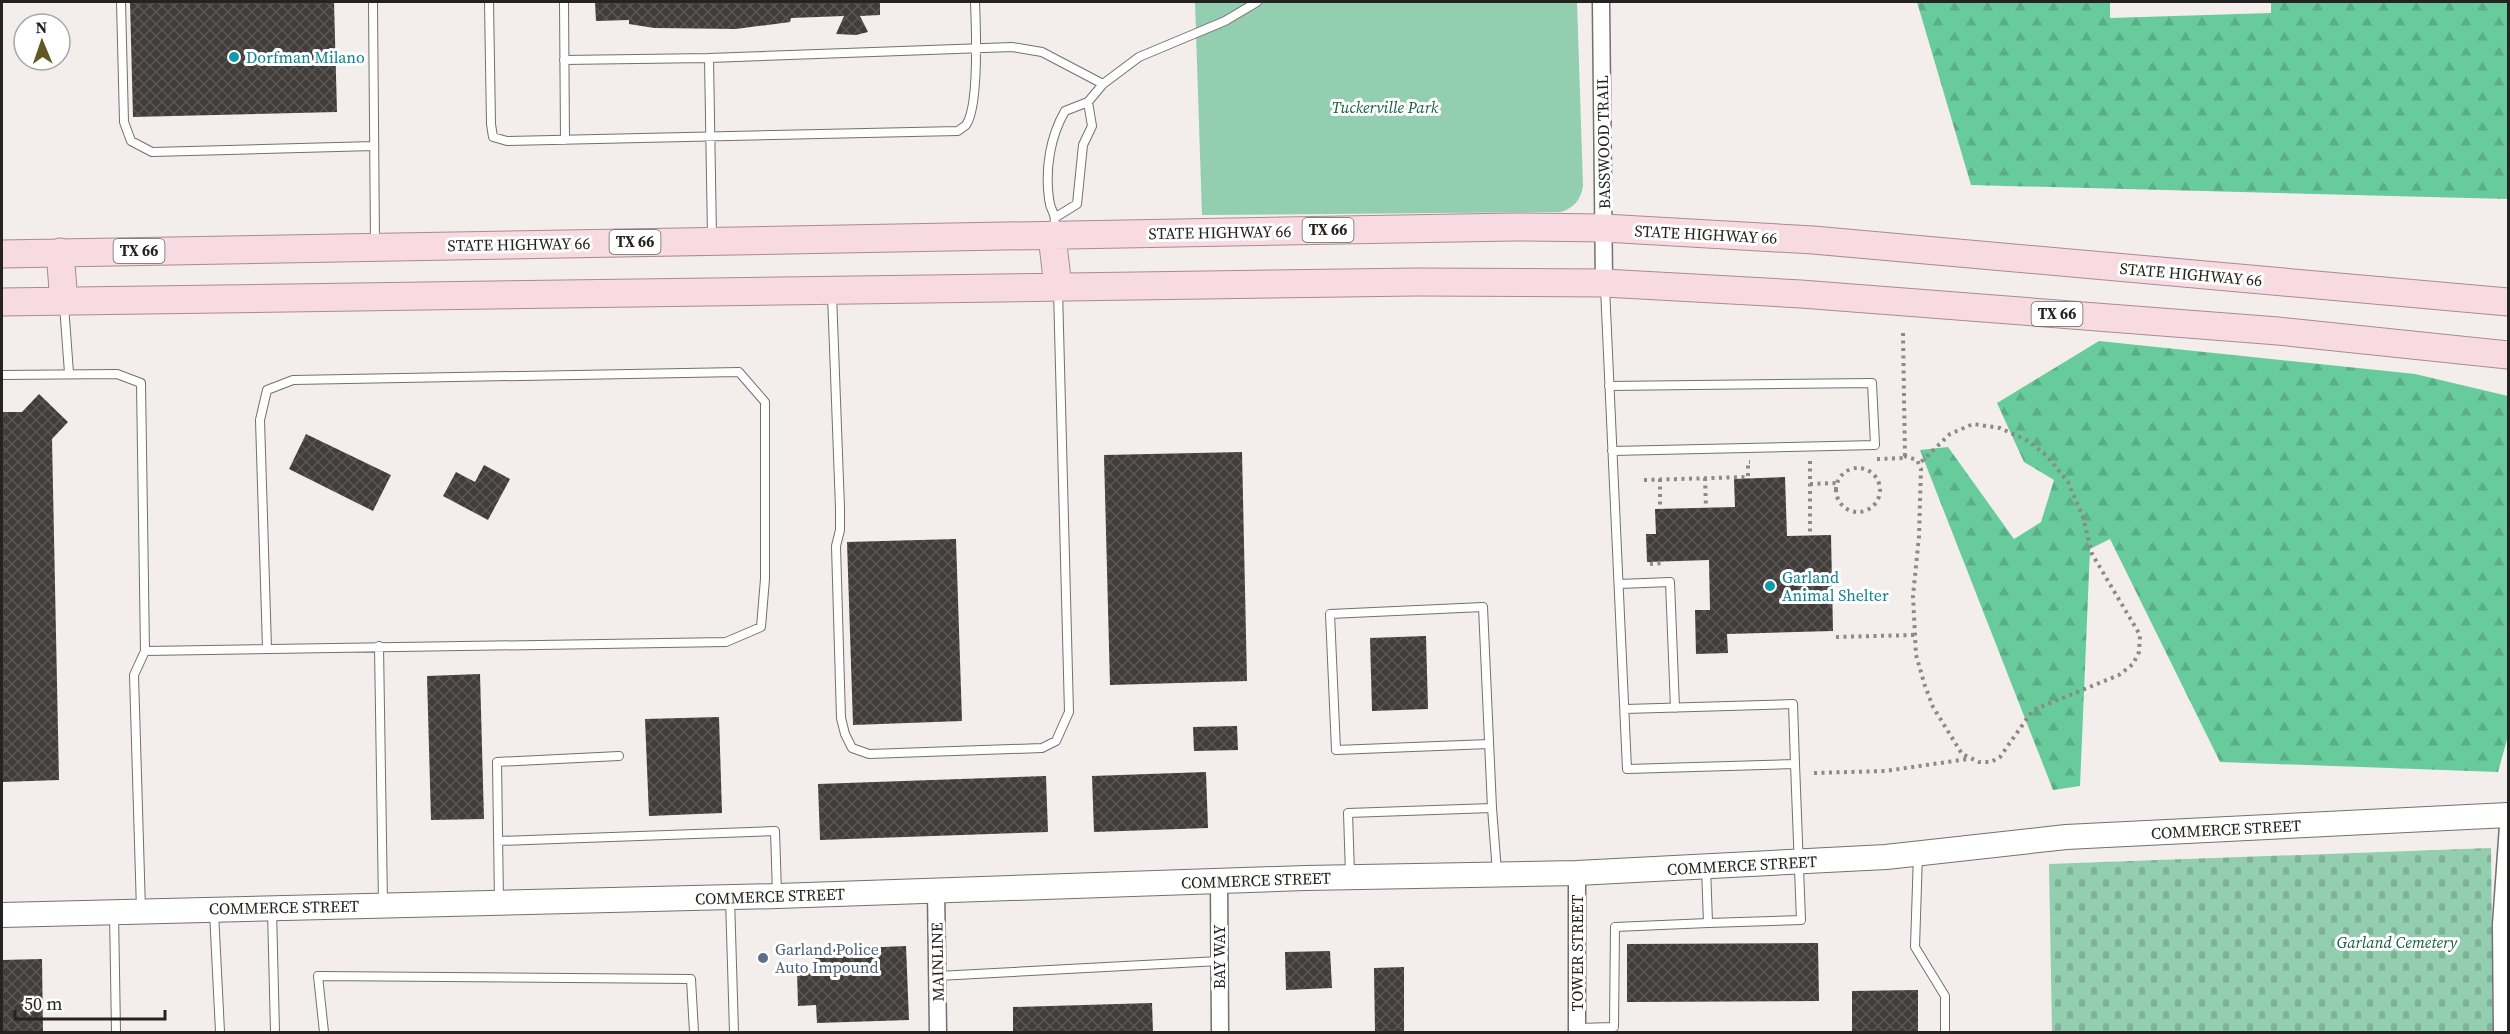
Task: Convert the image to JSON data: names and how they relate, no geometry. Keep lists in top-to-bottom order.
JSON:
{
  "streets": {
    "main road": ["TX 66", "STATE HIGHWAY 66"],
    "street": [
      "BASSWOOD TRAIL",
      "COMMERCE STREET",
      "TOWER STREET",
      "BAY WAY",
      "MAINLINE"
    ]
  },
  "crossings": [
    ["BASSWOOD TRAIL", "TX 66"],
    ["BASSWOOD TRAIL", "STATE HIGHWAY 66"],
    ["COMMERCE STREET", "TOWER STREET"],
    ["COMMERCE STREET", "BAY WAY"],
    ["COMMERCE STREET", "MAINLINE"]
  ],
  "parks": ["Tuckerville Park", "Garland Cemetery"],
  "places": ["Dorfman Milano", "Garland Animal Shelter", "Garland Police Auto Impound"],
  "scale_bar": "50 m",
  "north": "top"
}
